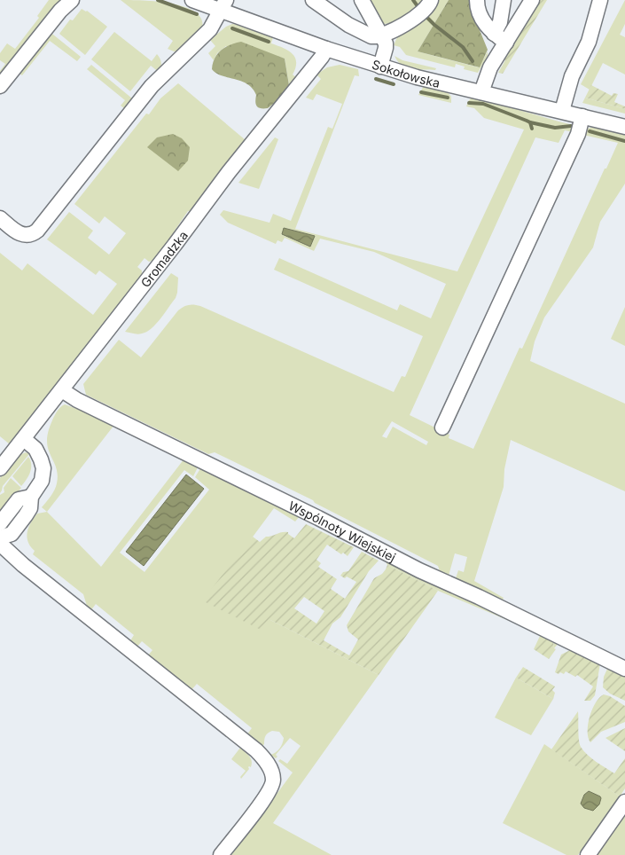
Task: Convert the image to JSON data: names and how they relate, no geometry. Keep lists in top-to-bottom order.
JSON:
{
  "streets": {
    "street": ["Sokołowska", "Gromadzka", "Wspólnoty Wiejskiej"]
  },
  "crossings": [
    ["Sokołowska", "Gromadzka"],
    ["Gromadzka", "Wspólnoty Wiejskiej"]
  ]
}
